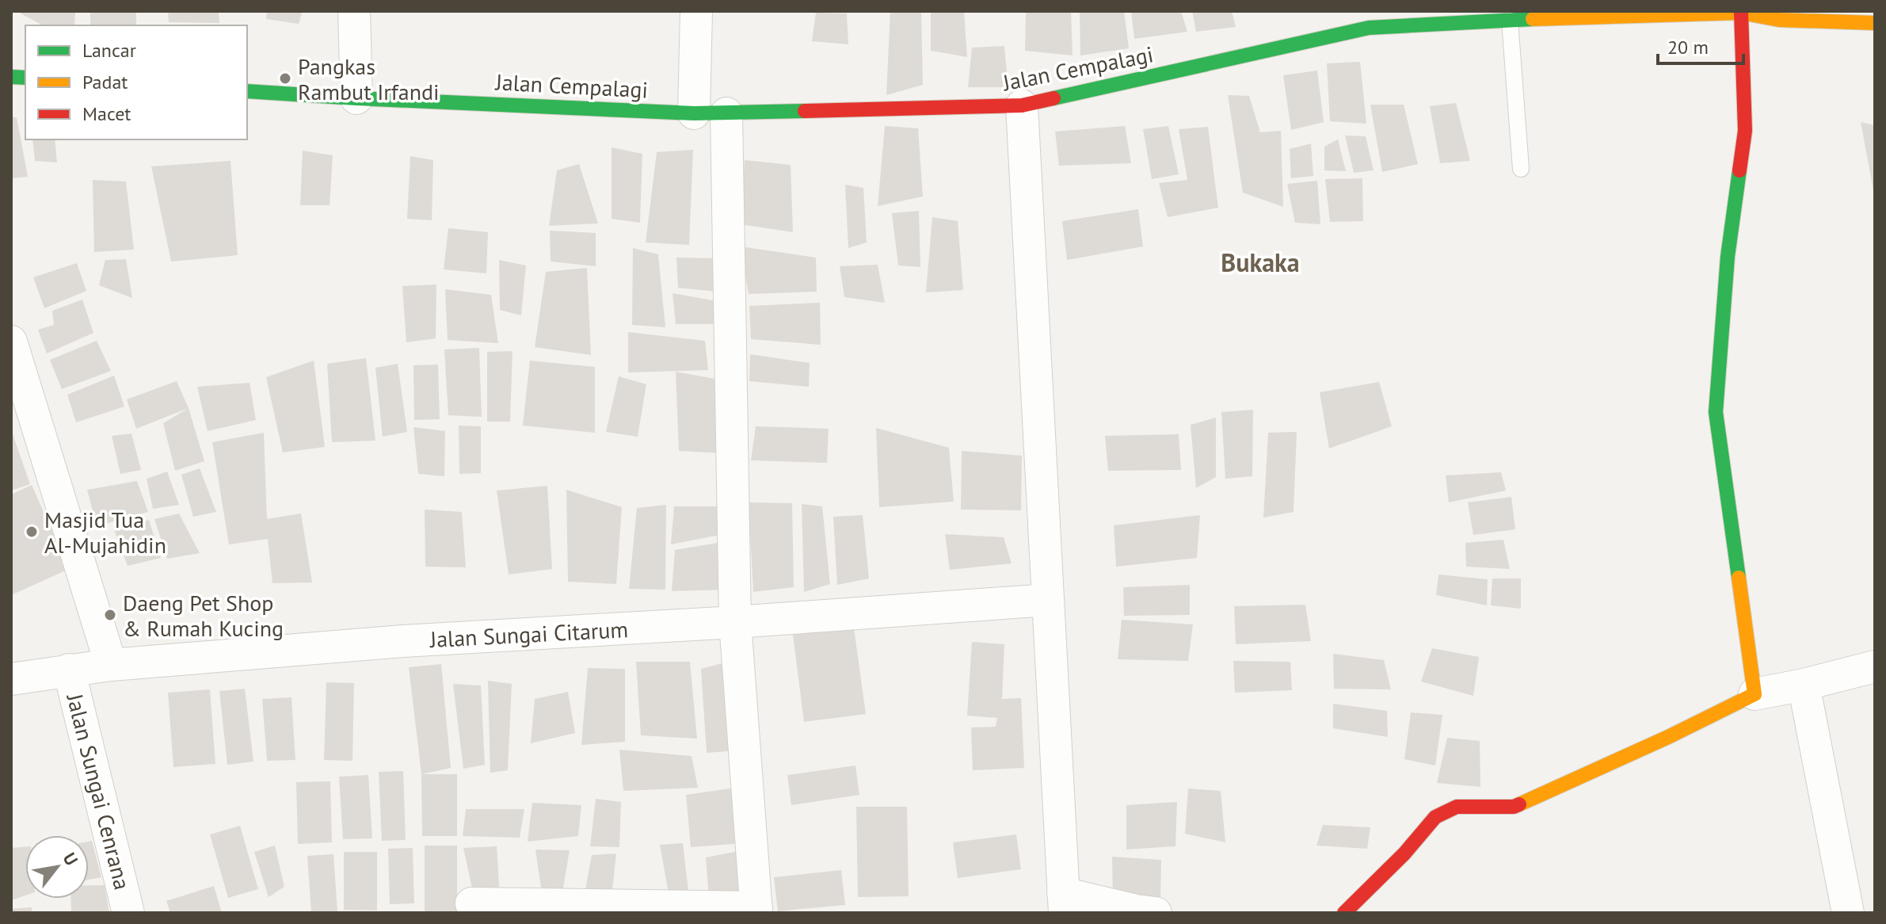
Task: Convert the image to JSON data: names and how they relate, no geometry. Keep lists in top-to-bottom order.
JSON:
{
  "streets": {
    "street": ["Jalan Cempalagi", "Jalan Sungai Citarum", "Jalan Sungai Cenrana"]
  },
  "crossings": [
    ["Jalan Sungai Citarum", "Jalan Sungai Cenrana"]
  ],
  "districts": ["Bukaka"],
  "places": ["Pangkas Rambut Irfandi", "Masjid Tua Al-Mujahidin", "Daeng Pet Shop & Rumah Kucing"],
  "legend": ["Lancar", "Padat", "Macet"],
  "scale_bar": "20 m",
  "north": "top right"
}
